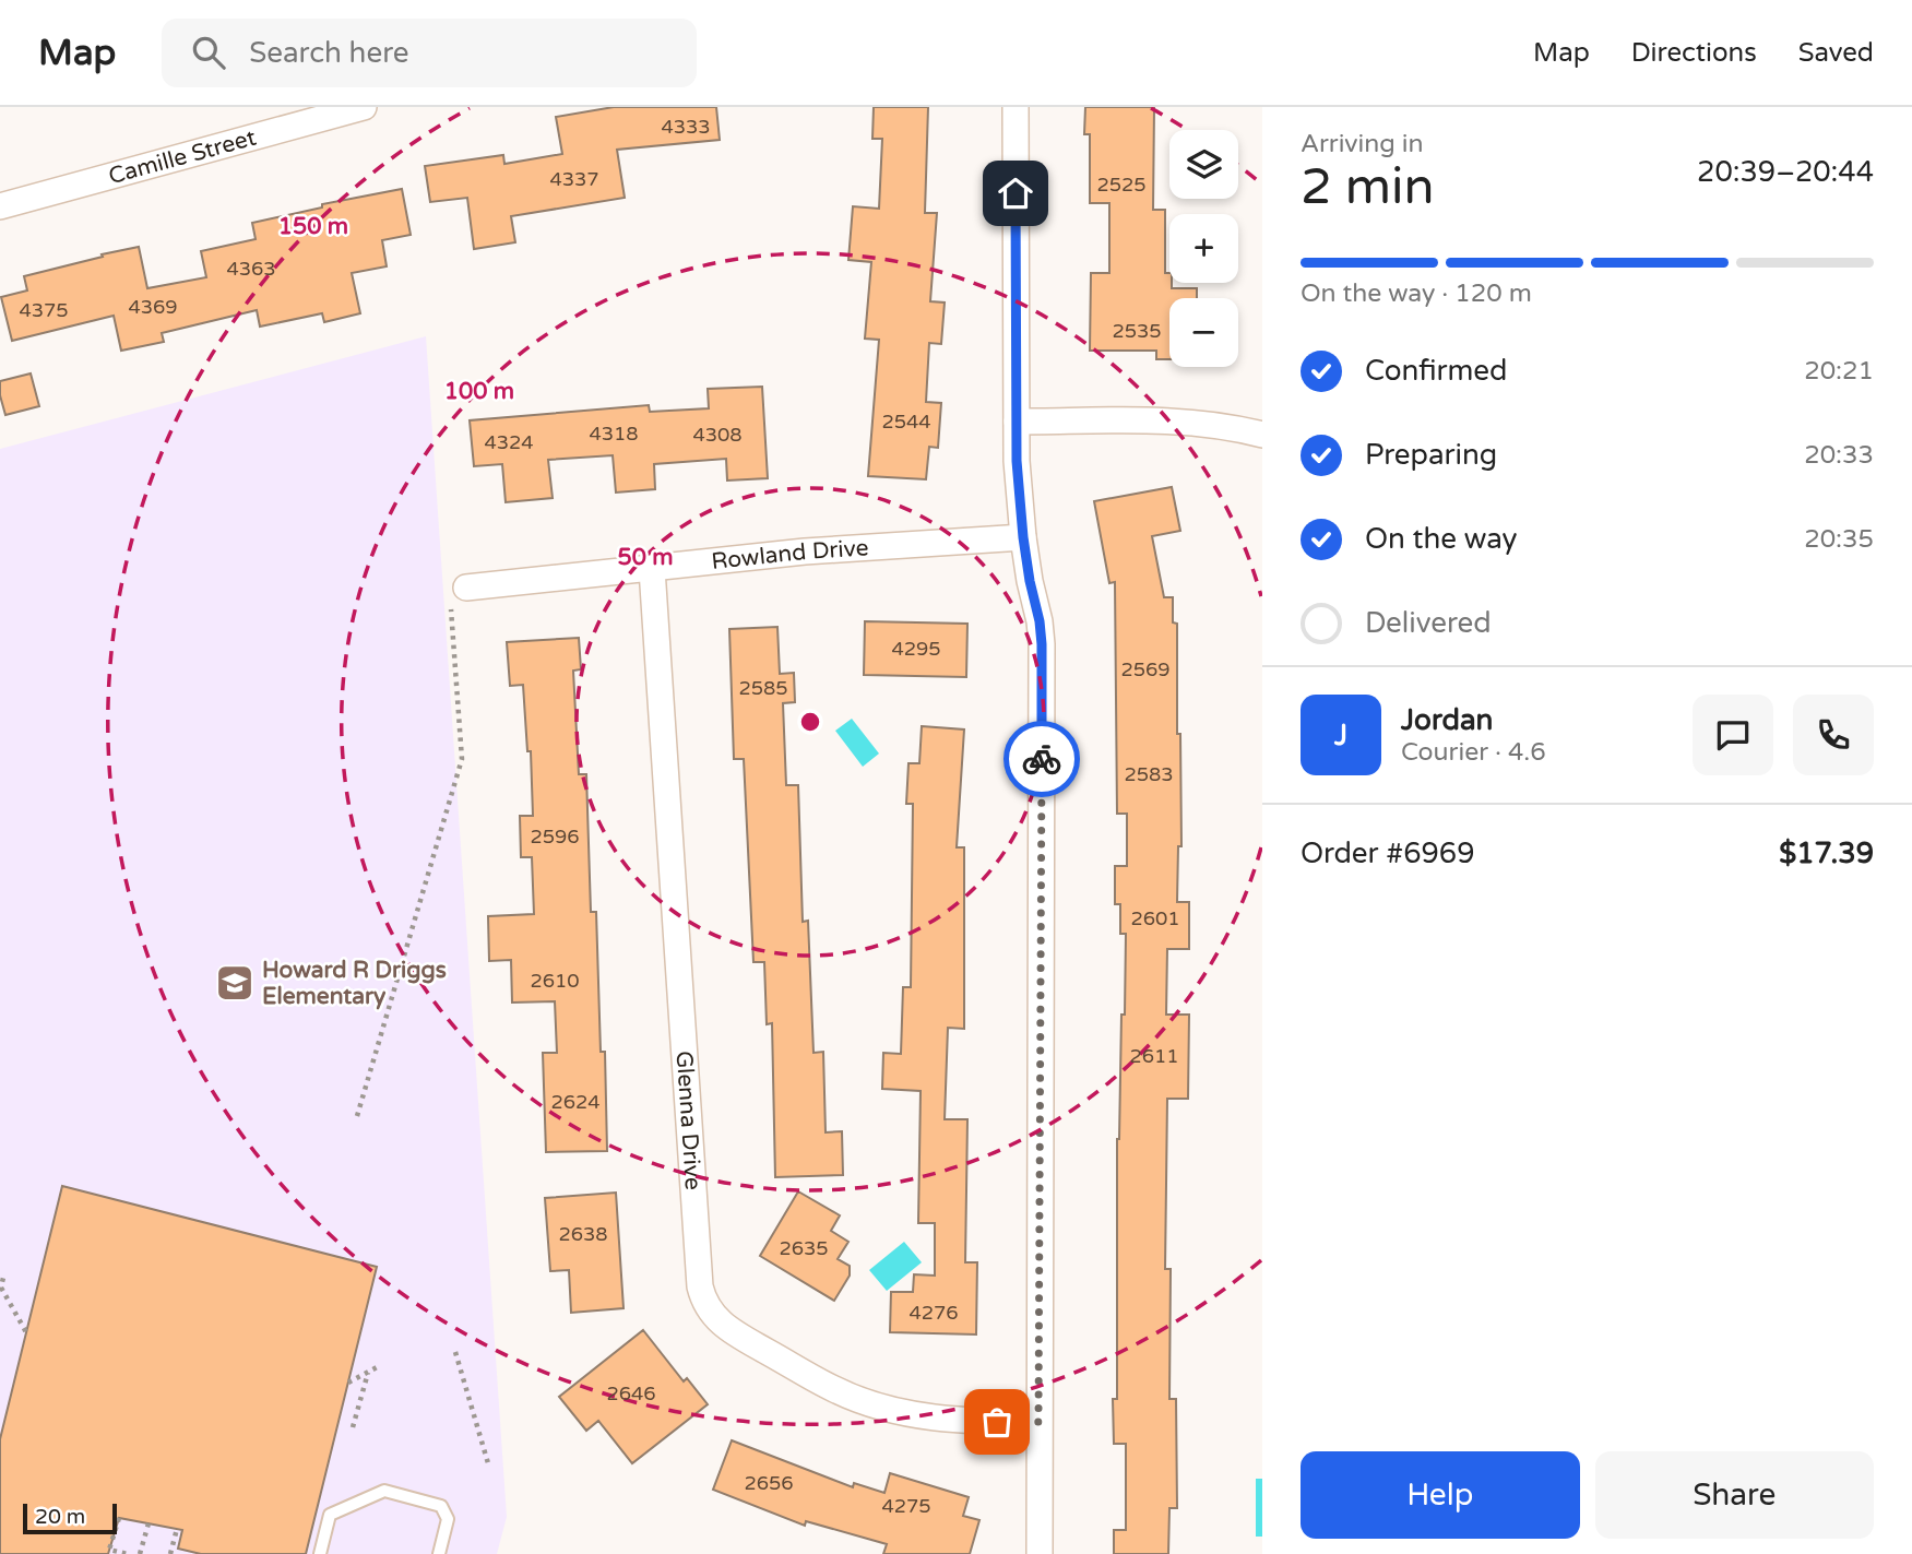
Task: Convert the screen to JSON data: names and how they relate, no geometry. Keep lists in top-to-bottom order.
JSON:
{
  "streets": {
    "street": ["Camille Street", "Rowland Drive", "Glenna Drive"]
  },
  "crossings": [
    ["Rowland Drive", "Glenna Drive"]
  ],
  "places": {
    "school or university": ["Howard R Driggs Elementary"]
  },
  "house_numbers": [
    "4333",
    "4337",
    "2525",
    "4363",
    "4369",
    "4375",
    "2535",
    "2544",
    "4318",
    "4308",
    "4324",
    "4295",
    "2569",
    "2585",
    "2583",
    "2596",
    "2601",
    "2610",
    "2611",
    "2624",
    "2638",
    "2635",
    "4276",
    "2646",
    "2656",
    "4275"
  ],
  "scale_bar": "20 m",
  "page": {
    "header": "Map",
    "search": "Search here",
    "nav": ["Map", "Directions", "Saved"],
    "heading": ["2 min", "Arriving in", "20:39–20:44"],
    "panel": [
      "Jordan",
      "Courier · 4.6",
      "Order #6969",
      "$17.39"
    ],
    "map_buttons": ["+", "−"],
    "bar": "On the way · 120 m",
    "list": [
      ["Confirmed", "20:21"],
      ["Preparing", "20:33"],
      ["On the way", "20:35"],
      "Delivered"
    ],
    "round": "J",
    "buttons": ["Help", "Share"],
    "scale": "20 m"
  },
  "rings": ["150 m", "100 m", "50 m"]
}
